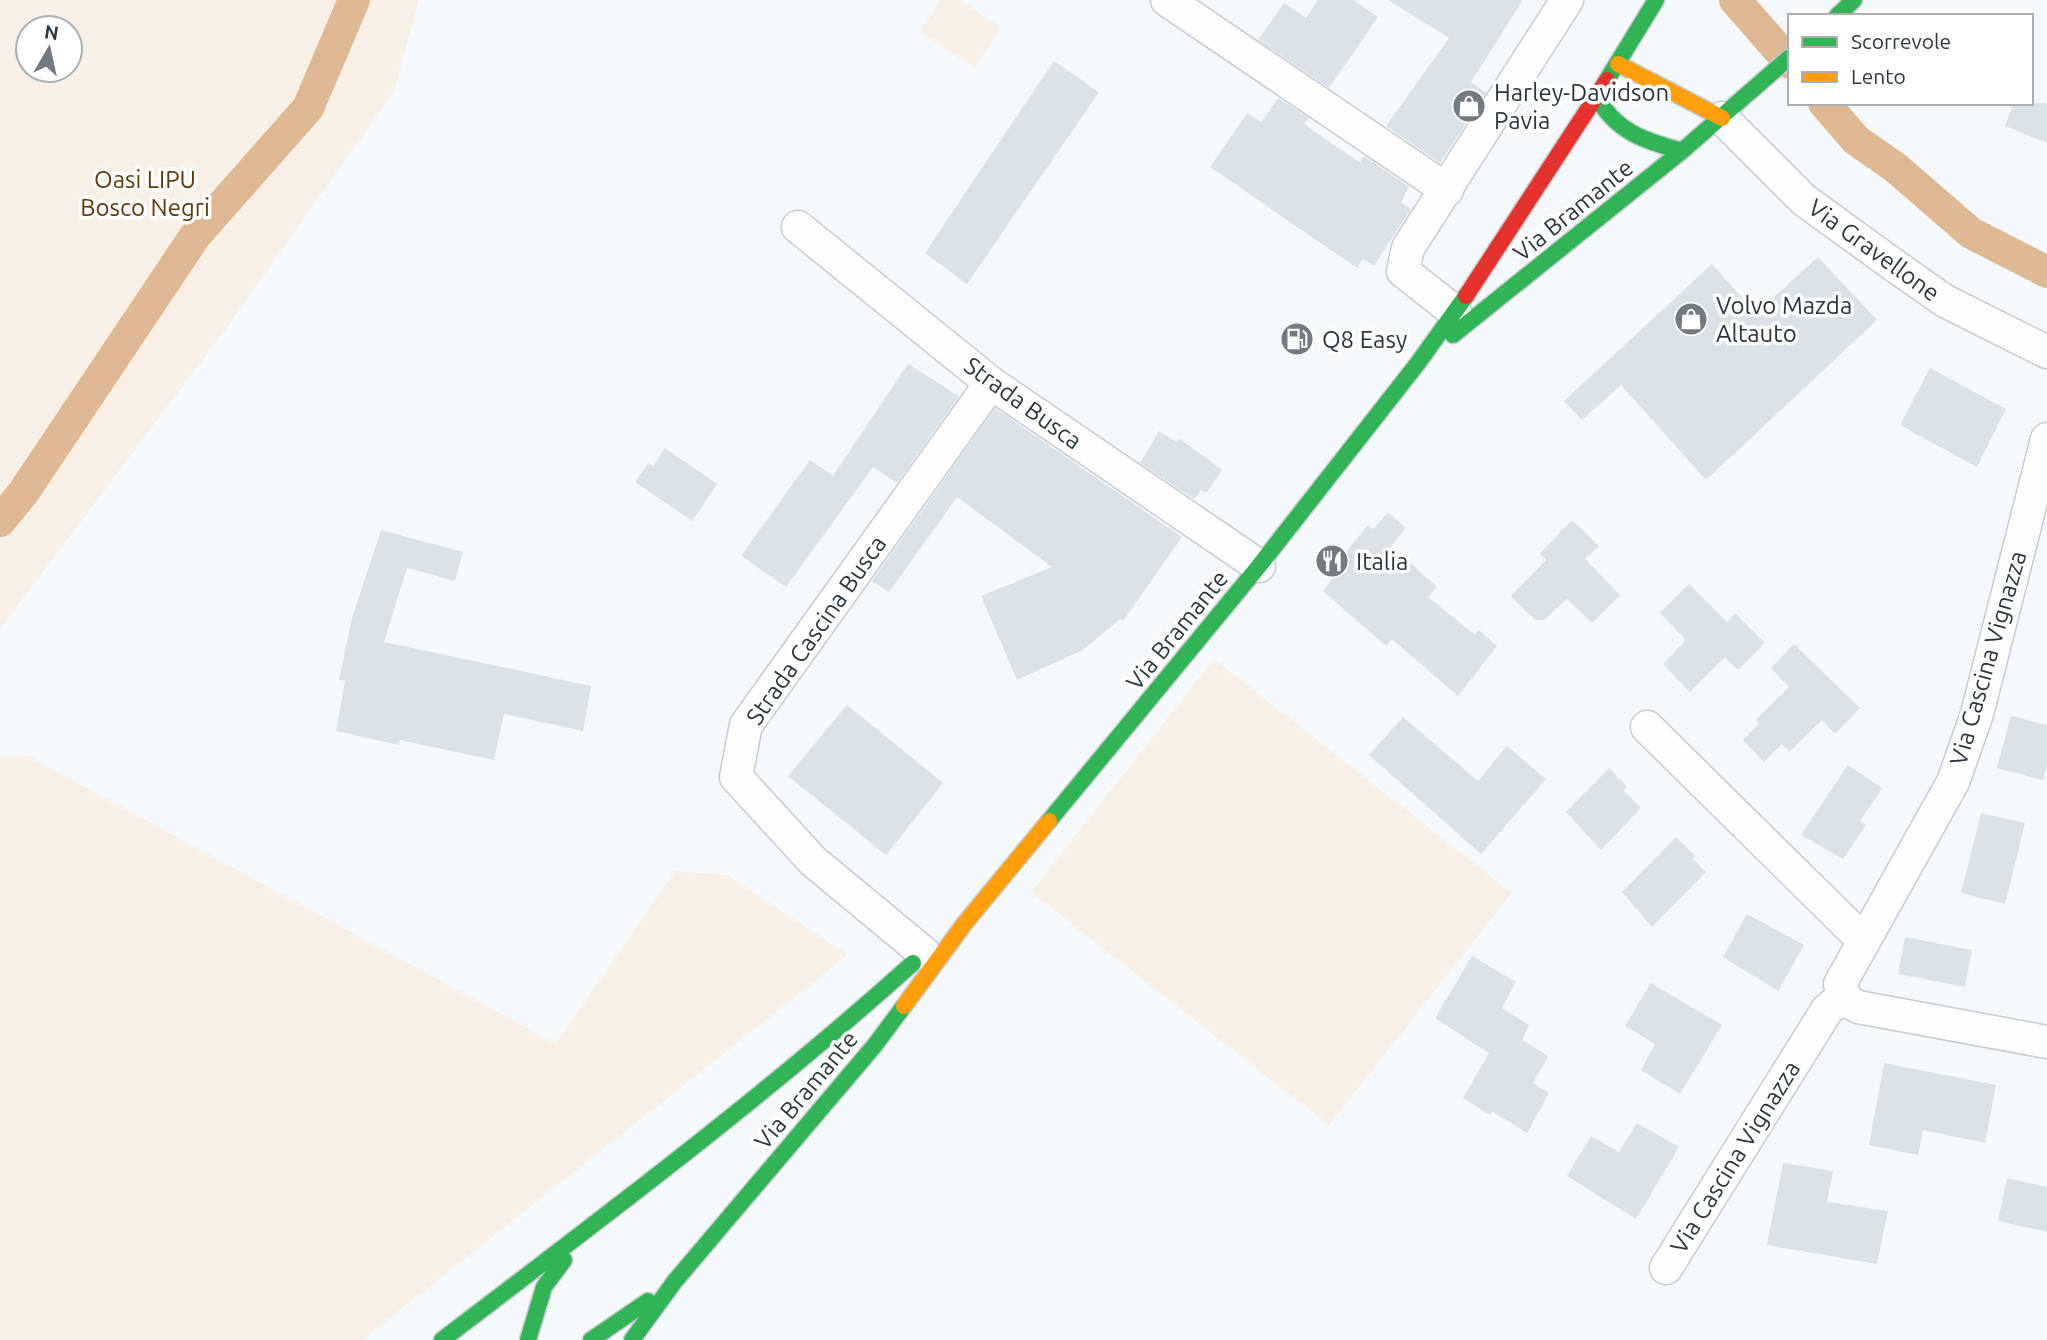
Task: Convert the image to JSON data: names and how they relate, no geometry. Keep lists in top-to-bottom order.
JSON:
{
  "streets": {
    "main road": ["Via Bramante"],
    "street": [
      "Via Gravellone",
      "Strada Busca",
      "Strada Cascina Busca",
      "Via Cascina Vignazza"
    ]
  },
  "crossings": [
    ["Via Bramante", "Via Gravellone"],
    ["Via Bramante", "Strada Busca"],
    ["Via Bramante", "Strada Cascina Busca"],
    ["Strada Busca", "Strada Cascina Busca"]
  ],
  "parks": ["Oasi LIPU Bosco Negri"],
  "places": {
    "shop": ["Harley-Davidson Pavia", "Volvo Mazda Altauto"],
    "fuel station": ["Q8 Easy"],
    "restaurant": ["Italia"]
  },
  "legend": ["Scorrevole", "Lento"],
  "north": "top"
}
